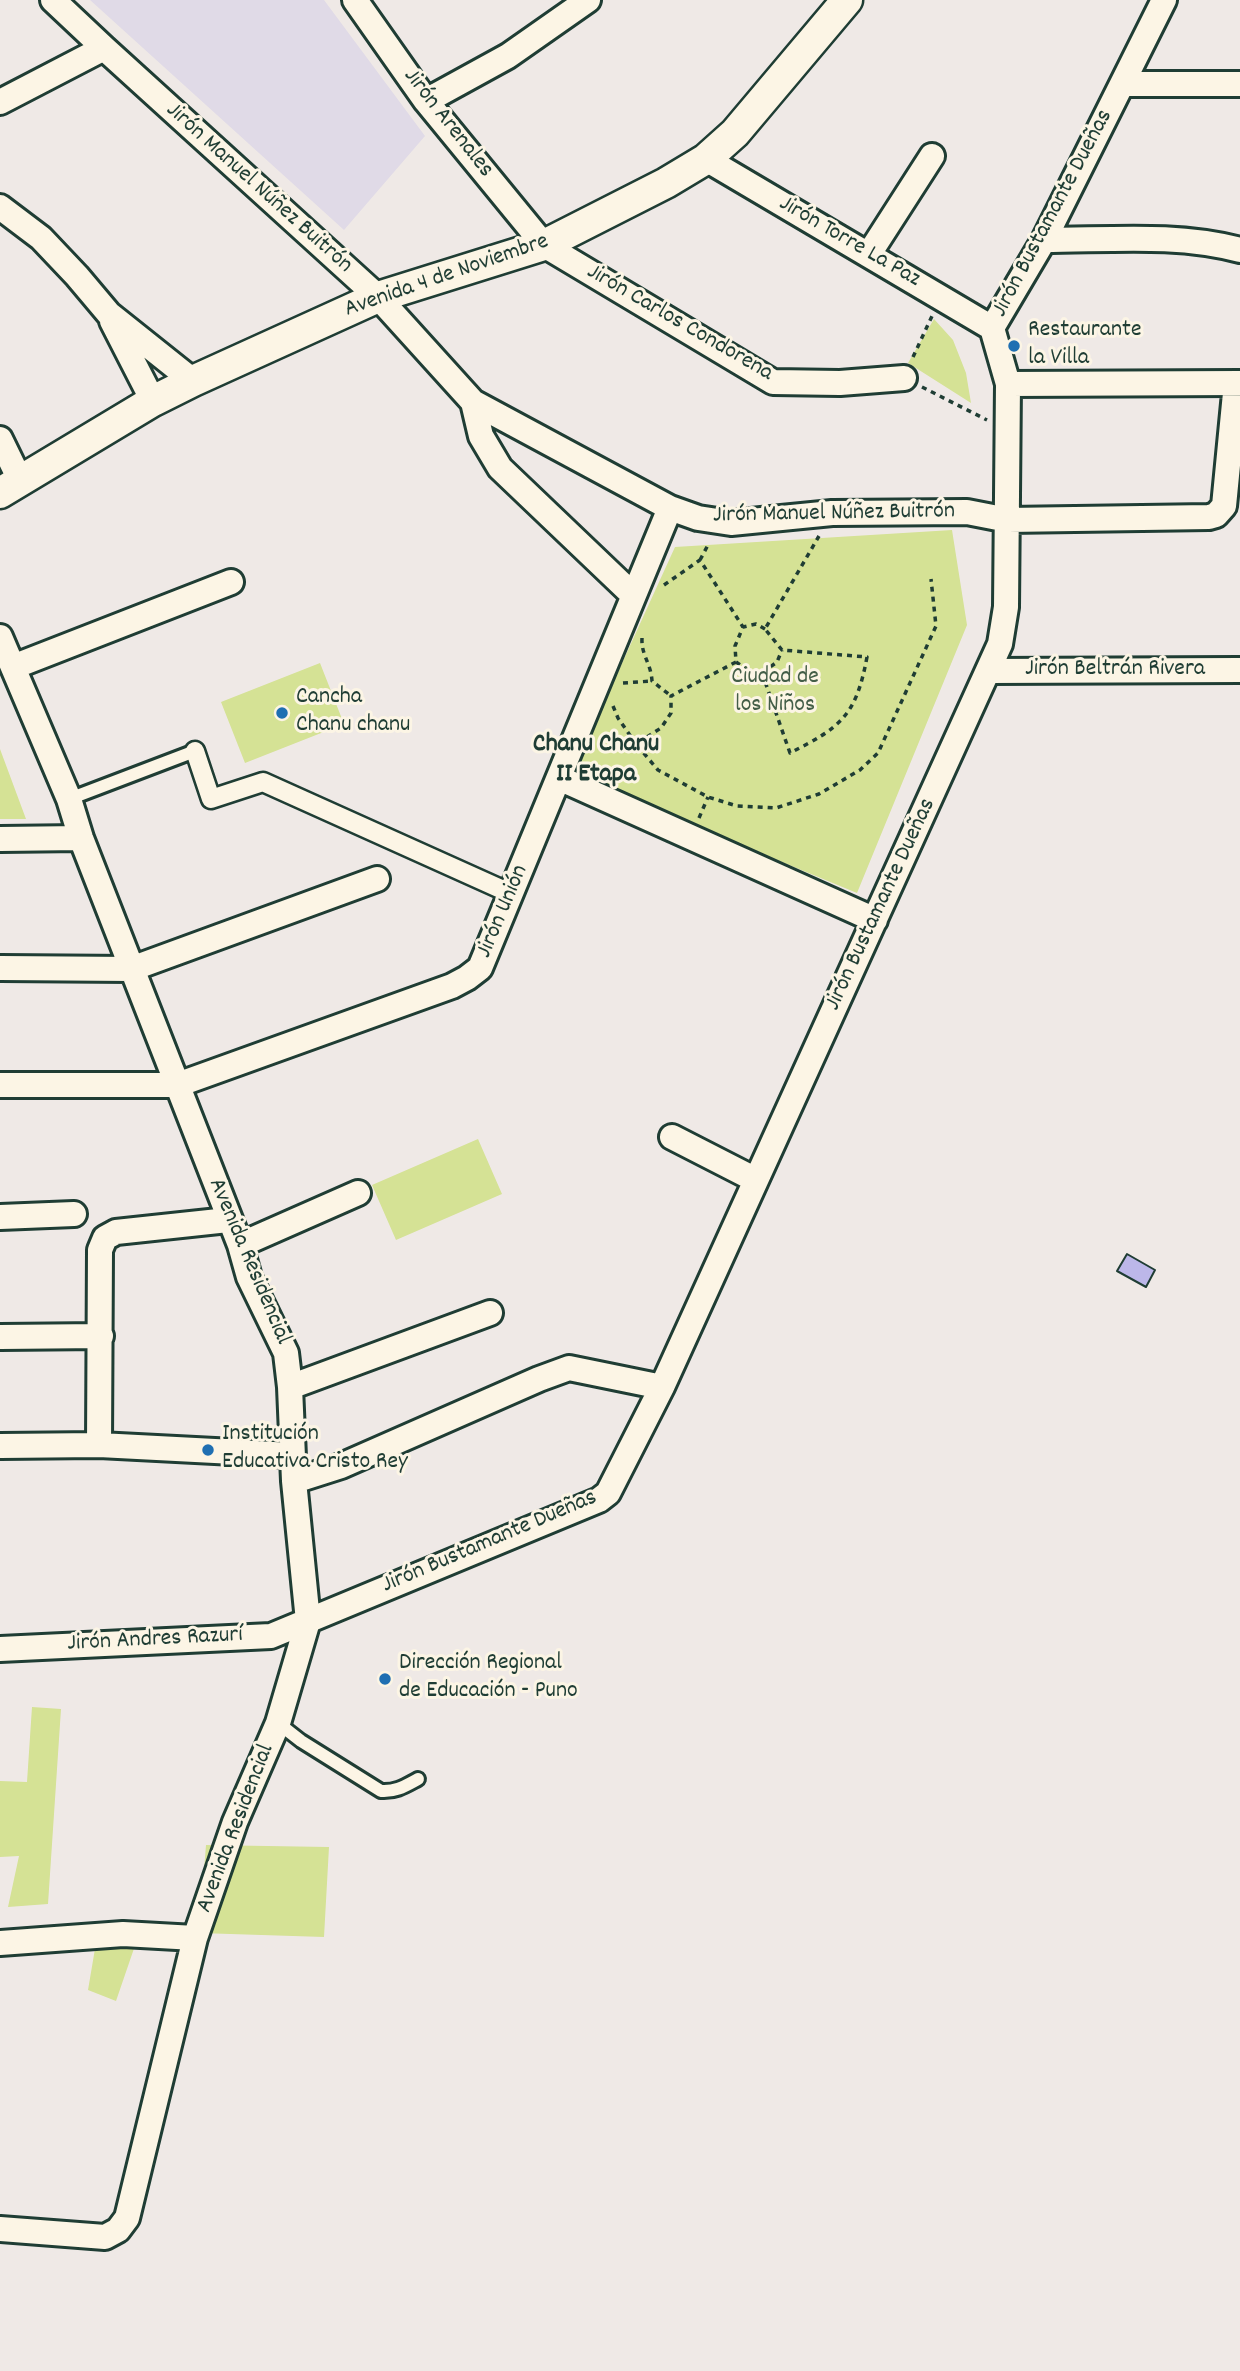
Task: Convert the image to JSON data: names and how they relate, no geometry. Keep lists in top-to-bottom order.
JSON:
{
  "streets": {
    "street": [
      "Jirón Arenales",
      "Jirón Manuel Núñez Buitrón",
      "Jirón Bustamante Dueñas",
      "Jirón Torre La Paz",
      "Avenida 4 de Noviembre",
      "Jirón Carlos Condorena",
      "Jirón Beltrán Rivera",
      "Jirón Unión",
      "Avenida Residencial",
      "Jirón Andres Razurí"
    ]
  },
  "crossings": [
    ["Jirón Arenales", "Avenida 4 de Noviembre"],
    ["Jirón Arenales", "Jirón Carlos Condorena"],
    ["Jirón Manuel Núñez Buitrón", "Jirón Bustamante Dueñas"],
    ["Jirón Manuel Núñez Buitrón", "Avenida 4 de Noviembre"],
    ["Jirón Manuel Núñez Buitrón", "Jirón Unión"],
    ["Jirón Bustamante Dueñas", "Jirón Torre La Paz"],
    ["Jirón Bustamante Dueñas", "Jirón Beltrán Rivera"],
    ["Jirón Bustamante Dueñas", "Avenida Residencial"],
    ["Jirón Bustamante Dueñas", "Jirón Andres Razurí"],
    ["Jirón Torre La Paz", "Avenida 4 de Noviembre"],
    ["Avenida 4 de Noviembre", "Jirón Carlos Condorena"],
    ["Jirón Unión", "Avenida Residencial"],
    ["Avenida Residencial", "Jirón Andres Razurí"]
  ],
  "districts": ["Chanu Chanu II Etapa"],
  "parks": ["Ciudad de los Niños"],
  "places": [
    "Restaurante la Villa",
    "Cancha Chanu chanu",
    "Institución Educativa Cristo Rey",
    "Dirección Regional de Educación - Puno"
  ]
}
